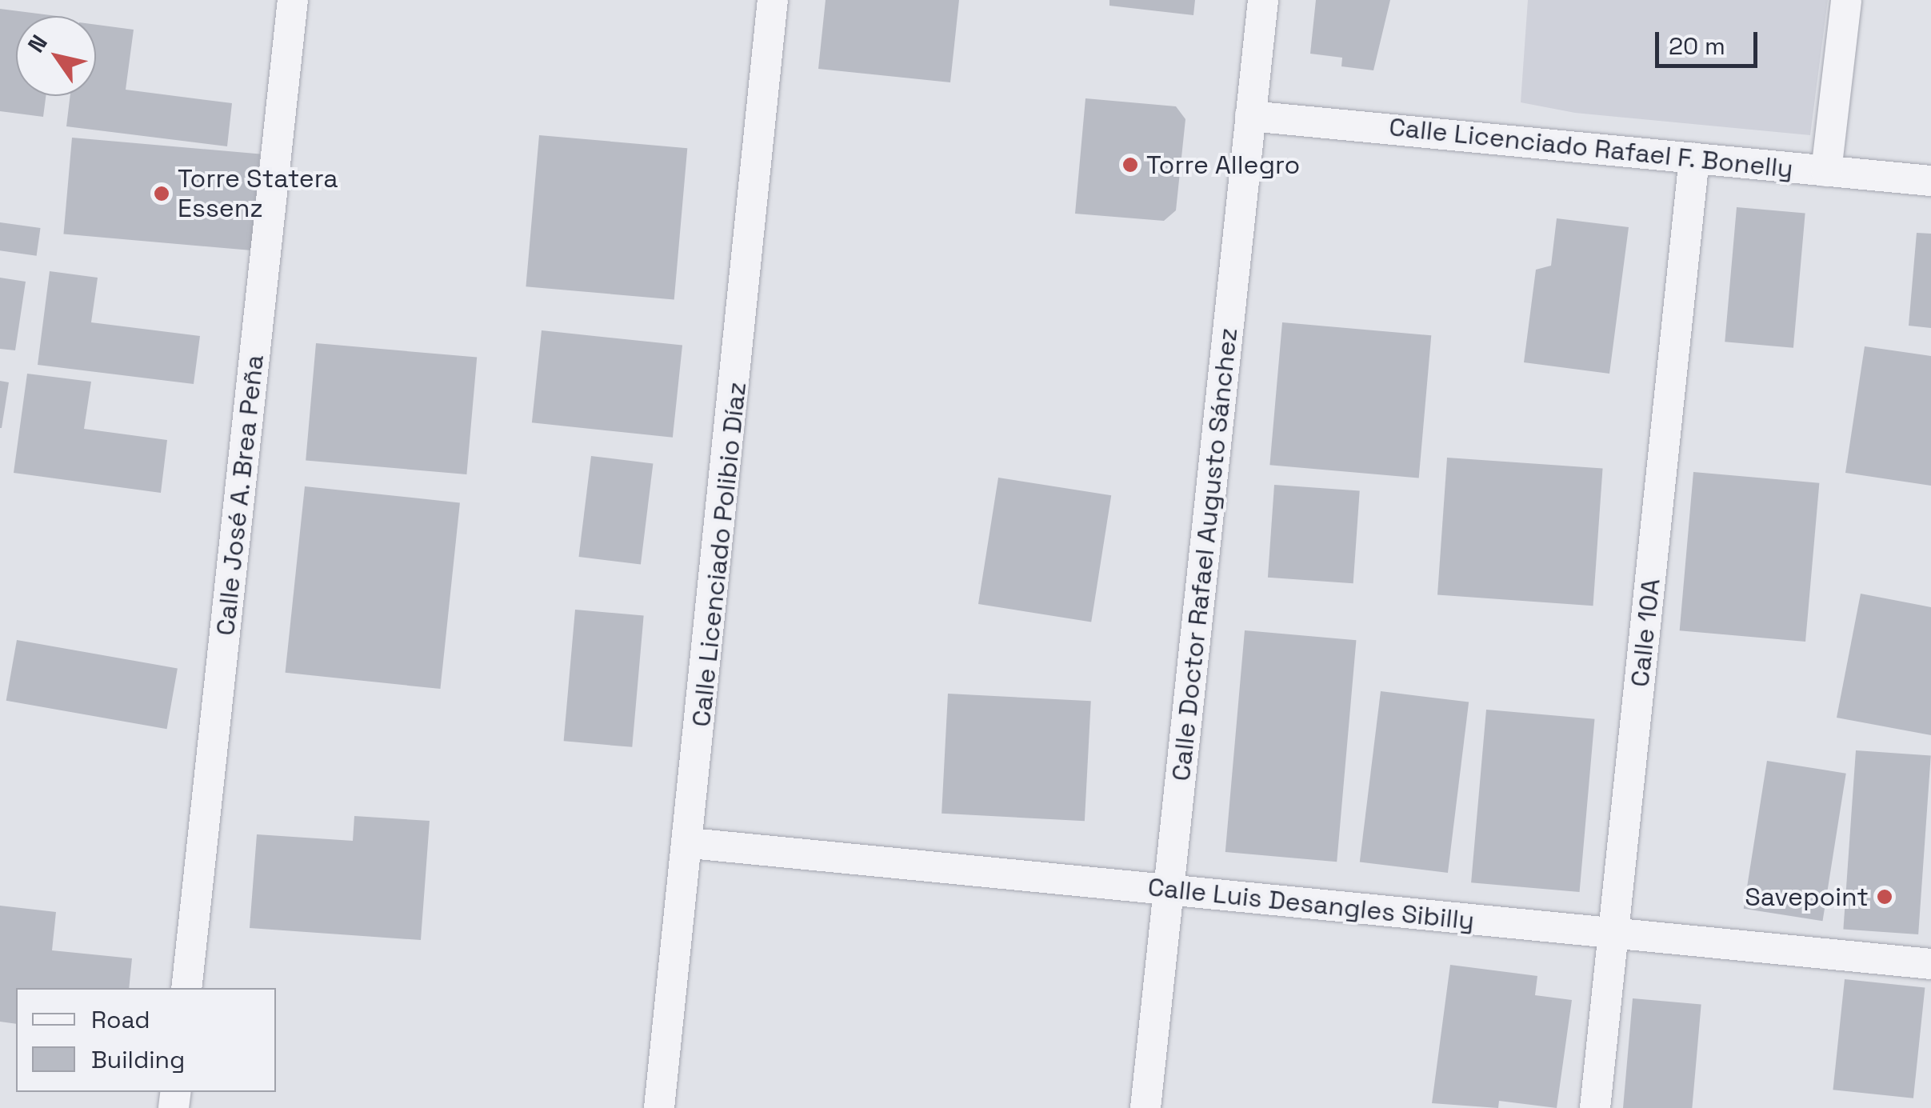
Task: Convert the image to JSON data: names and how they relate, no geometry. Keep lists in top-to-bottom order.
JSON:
{
  "streets": {
    "street": [
      "Calle Licenciado Rafael F. Bonelly",
      "Calle José A. Brea Peña",
      "Calle Licenciado Polibio Díaz",
      "Calle Doctor Rafael Augusto Sánchez",
      "Calle 10A",
      "Calle Luis Desangles Sibilly"
    ]
  },
  "crossings": [
    ["Calle Licenciado Rafael F. Bonelly", "Calle Doctor Rafael Augusto Sánchez"],
    ["Calle Licenciado Rafael F. Bonelly", "Calle 10A"],
    ["Calle Licenciado Polibio Díaz", "Calle Luis Desangles Sibilly"],
    ["Calle Doctor Rafael Augusto Sánchez", "Calle Luis Desangles Sibilly"],
    ["Calle 10A", "Calle Luis Desangles Sibilly"]
  ],
  "places": ["Torre Allegro", "Torre Statera Essenz", "Savepoint"],
  "legend": ["Road", "Building"],
  "scale_bar": "20 m",
  "north": "top left"
}
